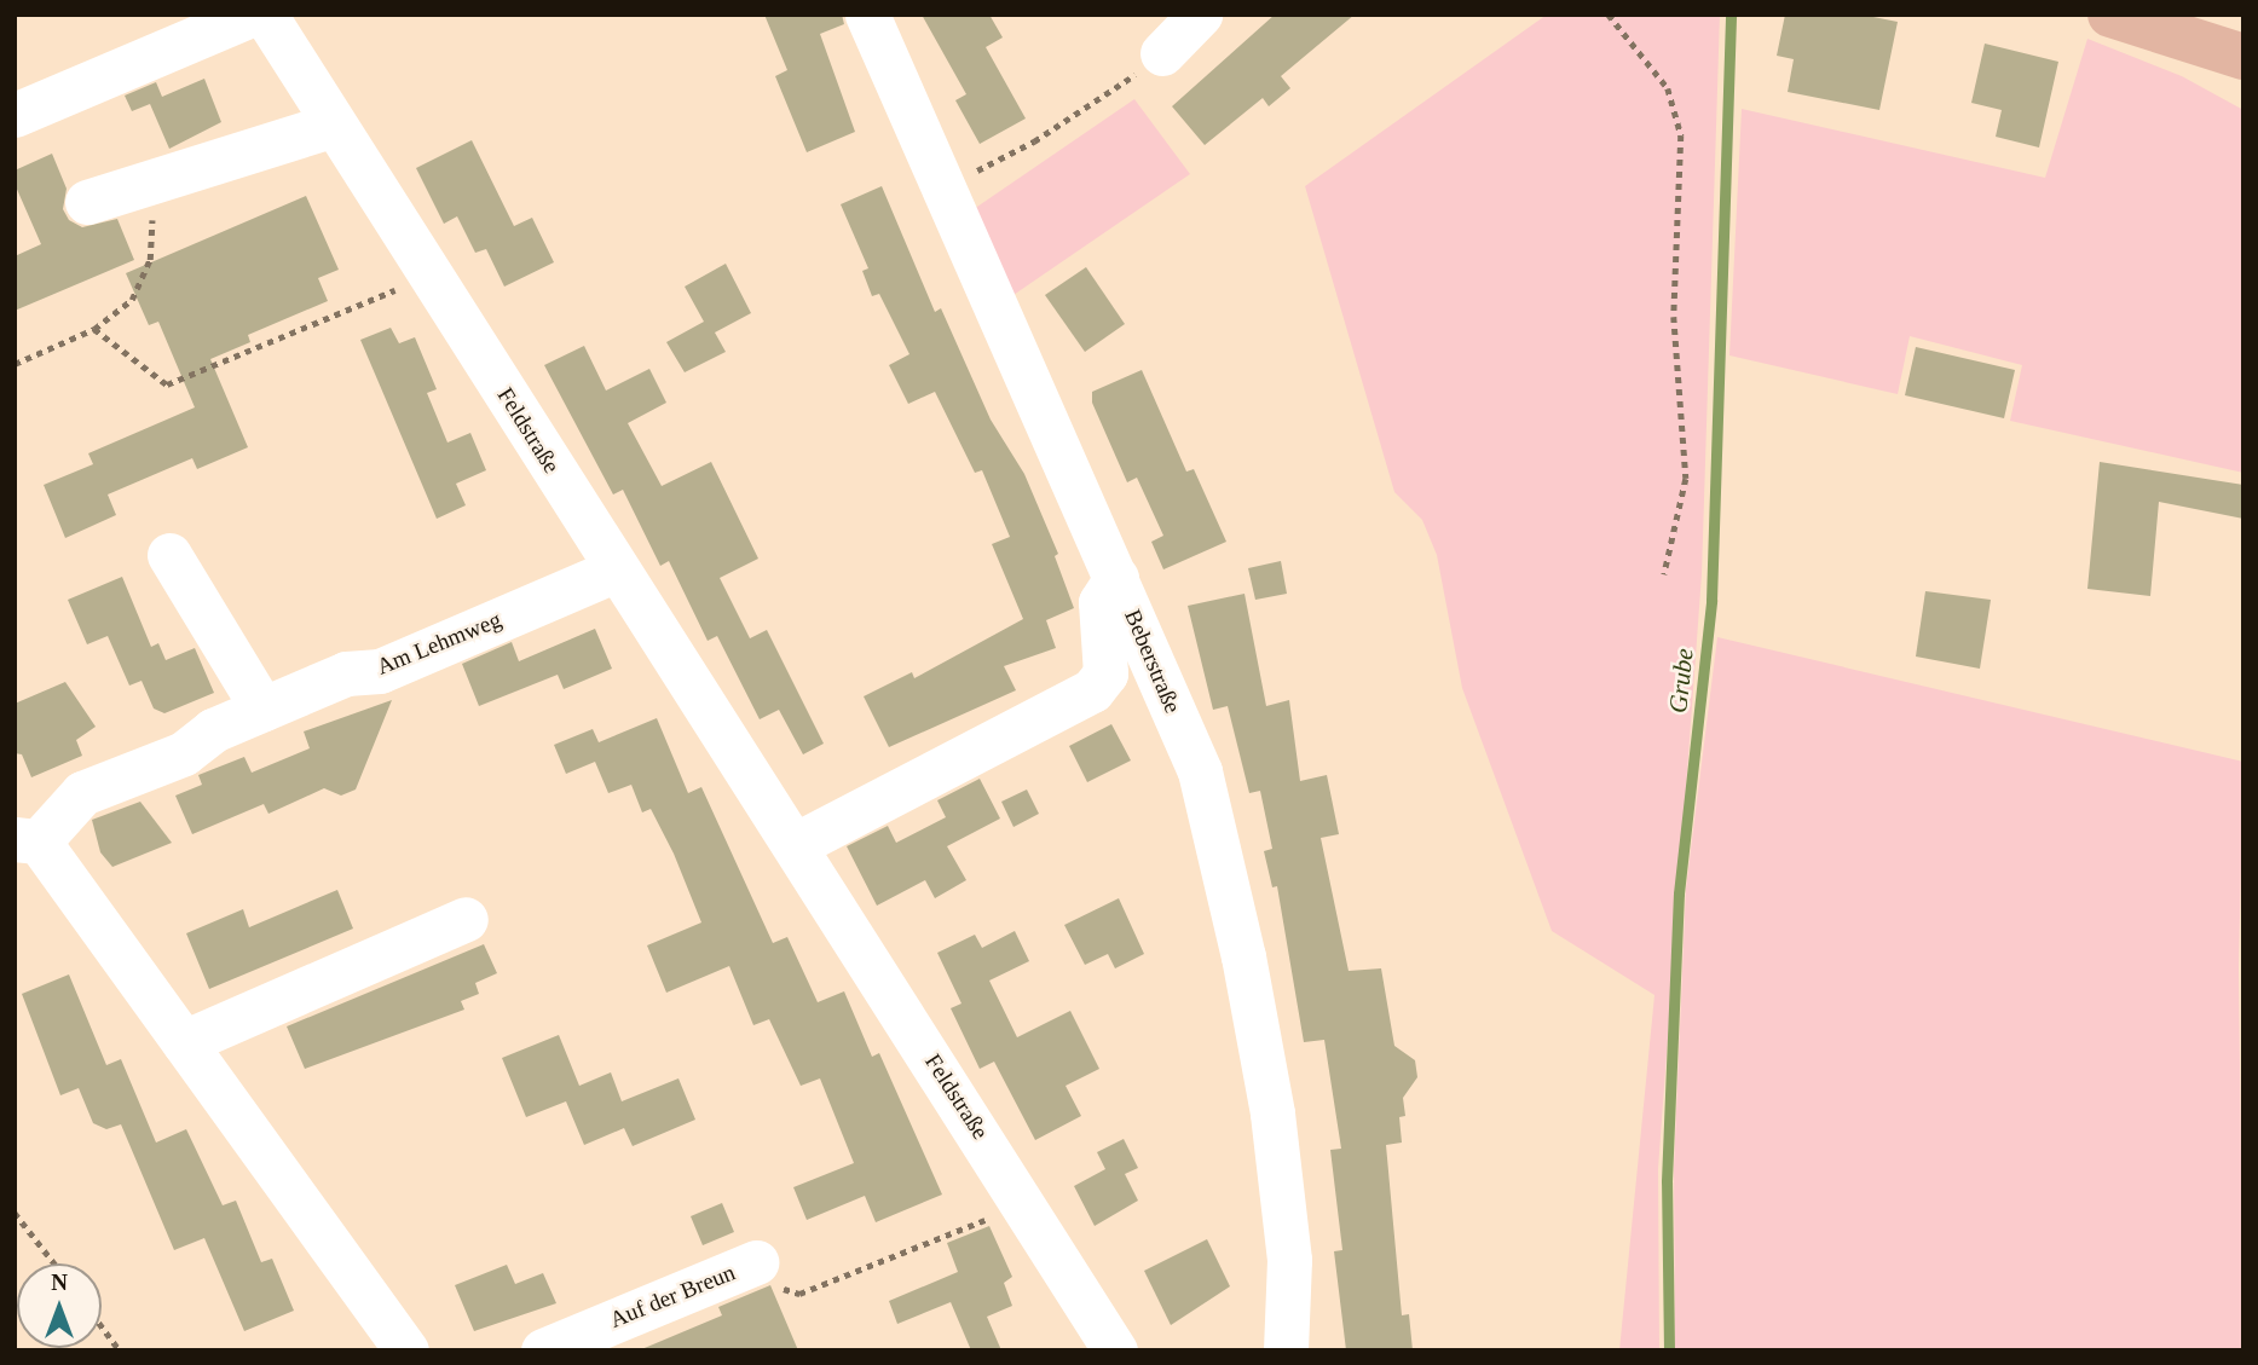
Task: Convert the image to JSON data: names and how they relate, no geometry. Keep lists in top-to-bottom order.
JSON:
{
  "streets": {
    "street": [
      "Feldstraße",
      "Am Lehmweg",
      "Beberstraße",
      "Auf der Breun"
    ]
  },
  "crossings": [
    ["Feldstraße", "Am Lehmweg"]
  ],
  "water": ["Grube"],
  "north": "top"
}
